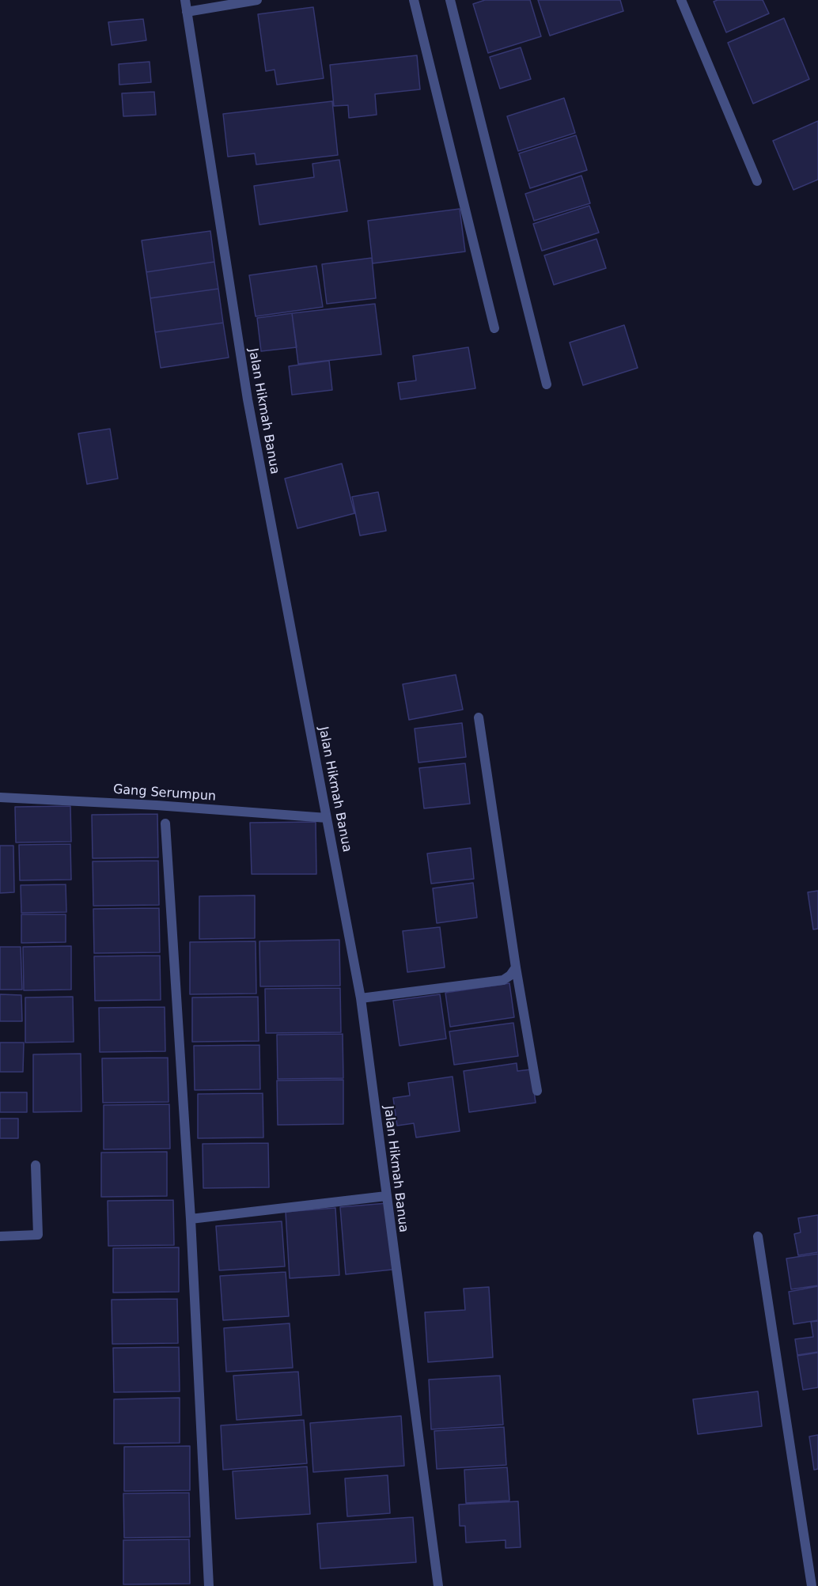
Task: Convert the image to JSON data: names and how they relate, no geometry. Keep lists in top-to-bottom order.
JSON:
{
  "streets": {
    "street": ["Jalan Hikmah Banua", "Gang Serumpun"]
  },
  "crossings": [
    ["Jalan Hikmah Banua", "Gang Serumpun"]
  ]
}
